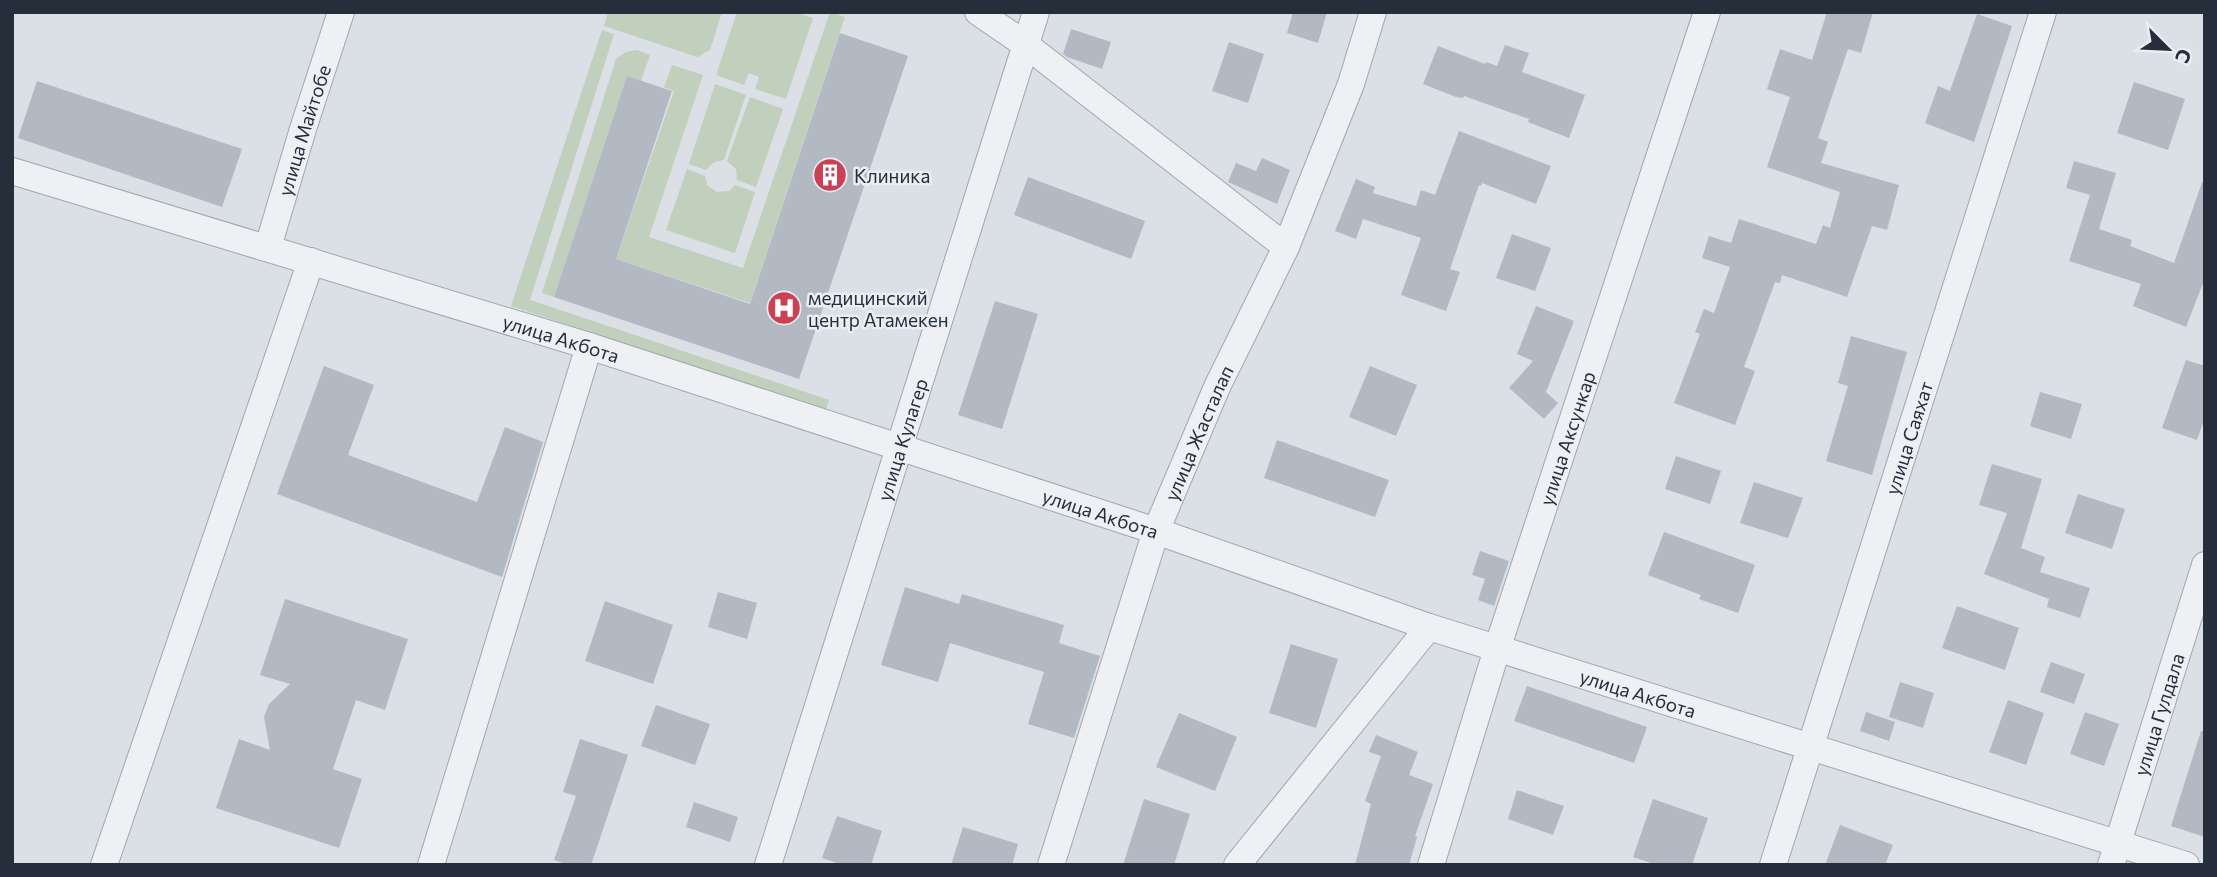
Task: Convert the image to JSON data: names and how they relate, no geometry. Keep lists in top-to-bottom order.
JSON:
{
  "streets": {
    "street": [
      "улица Майтобе",
      "улица Акбота",
      "улица Жасталап",
      "улица Кулагер",
      "улица Аксункар",
      "улица Саяхат",
      "улица Гулдала"
    ]
  },
  "crossings": [
    ["улица Майтобе", "улица Акбота"],
    ["улица Акбота", "улица Жасталап"],
    ["улица Акбота", "улица Кулагер"],
    ["улица Акбота", "улица Аксункар"],
    ["улица Акбота", "улица Саяхат"],
    ["улица Акбота", "улица Гулдала"]
  ],
  "places": {
    "building": ["Клиника"],
    "hospital": ["медицинский центр Атамекен"]
  },
  "north": "bottom right"
}
